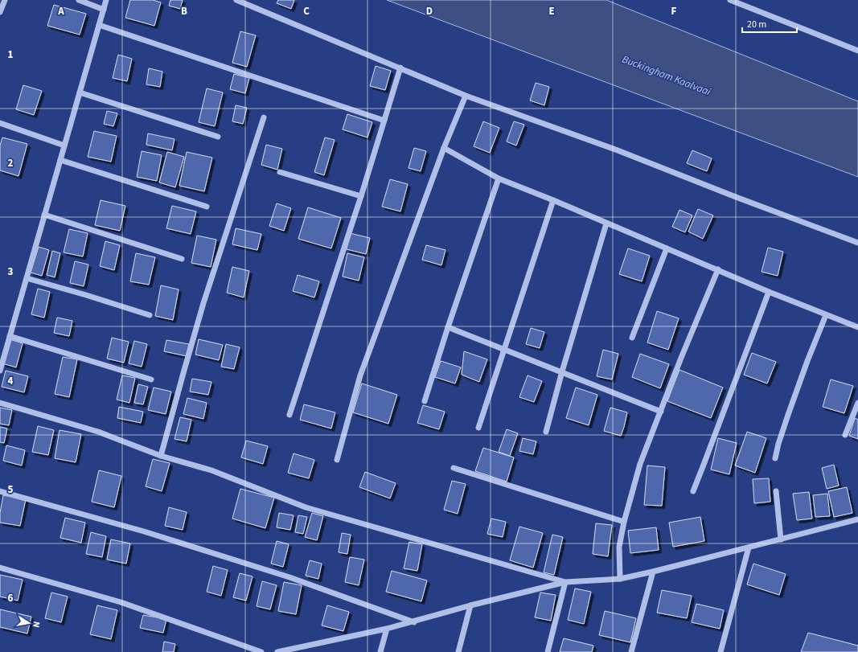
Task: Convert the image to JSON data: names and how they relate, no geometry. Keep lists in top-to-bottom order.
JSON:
{
  "water": ["Buckingham Kaalvaai"],
  "scale_bar": "20 m",
  "north": "right",
  "grid": {
    "columns": [
      "A",
      "B",
      "C",
      "D",
      "E",
      "F"
    ],
    "rows": [
      "1",
      "2",
      "3",
      "4",
      "5",
      "6"
    ]
  }
}
